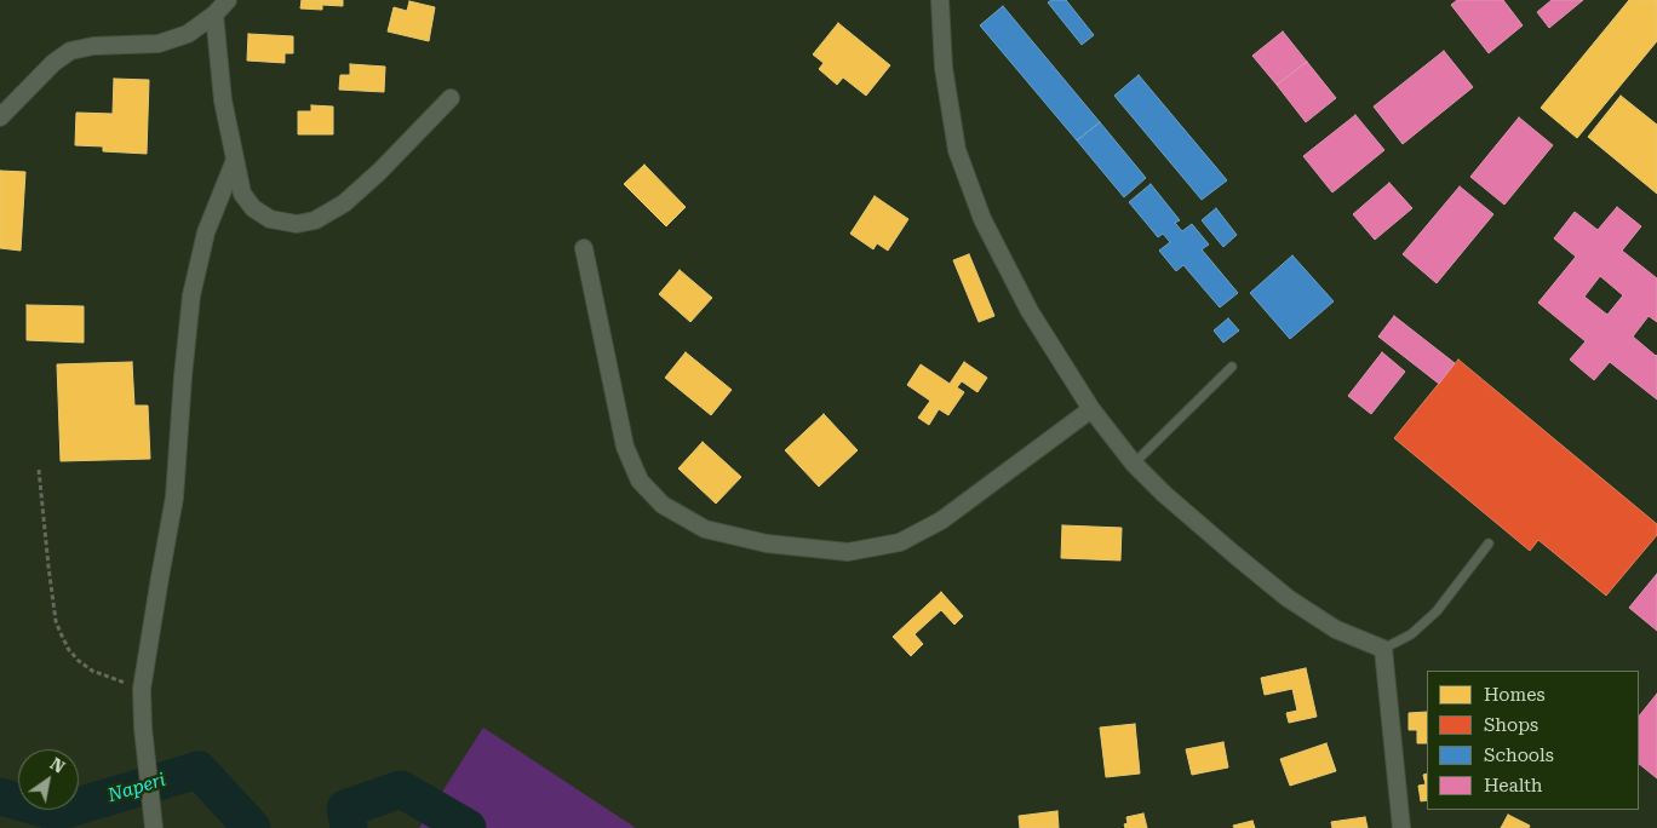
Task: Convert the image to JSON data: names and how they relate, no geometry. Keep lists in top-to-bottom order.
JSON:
{
  "water": ["Naperi"],
  "legend": [
    "Homes",
    "Shops",
    "Schools",
    "Health"
  ],
  "north": "top right"
}
